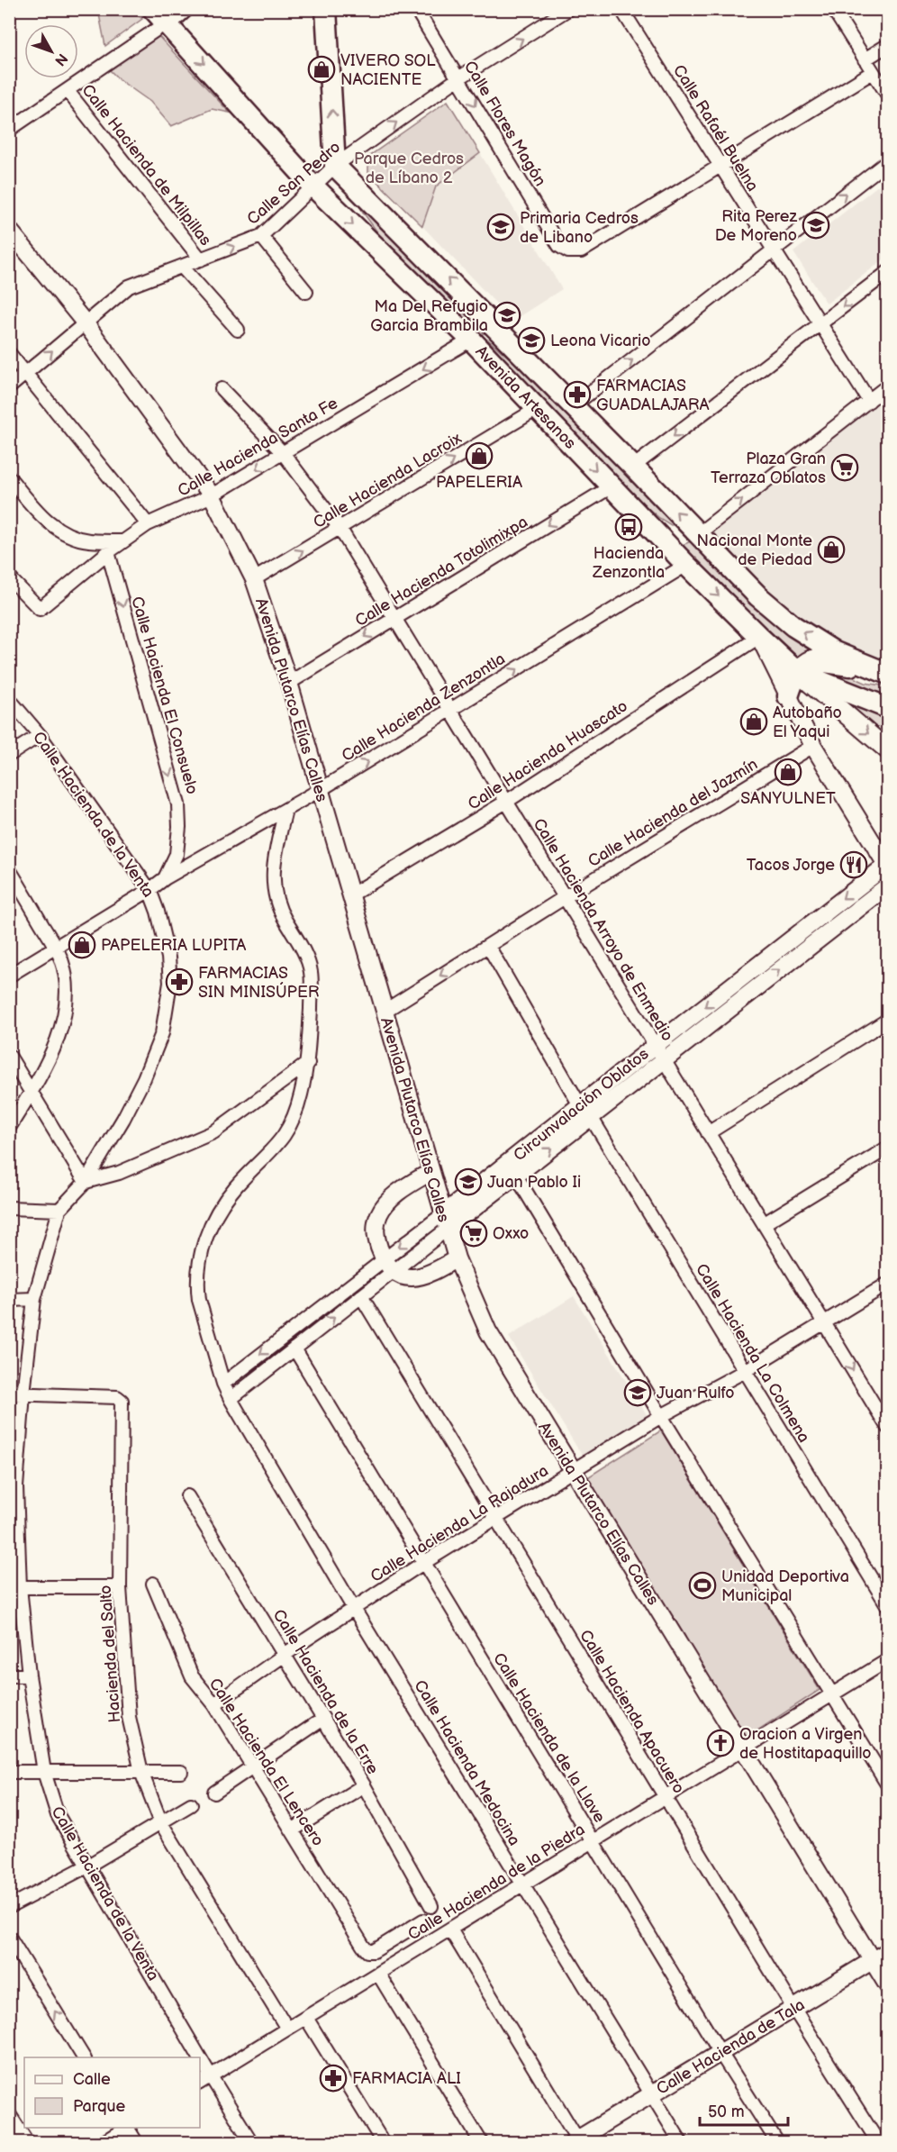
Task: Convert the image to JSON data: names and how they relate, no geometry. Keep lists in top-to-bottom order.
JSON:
{
  "streets": {
    "main road": ["Avenida Artesanos"],
    "street": [
      "Calle Flores Magón",
      "Calle Rafaél Buelna",
      "Calle Hacienda de Milpillas",
      "Calle San Pedro",
      "Calle Hacienda Santa Fe",
      "Calle Hacienda Lacroix",
      "Calle Hacienda Totolimixpa",
      "Calle Hacienda El Consuelo",
      "Avenida Plutarco Elías Calles",
      "Calle Hacienda Zenzontla",
      "Calle Hacienda Huascato",
      "Calle Hacienda del Jazmín",
      "Calle Hacienda de la Venta",
      "Calle Hacienda Arroyo de Enmedio",
      "Circunvalación Oblatos",
      "Calle Hacienda La Colmena",
      "Calle Hacienda La Rajadura",
      "Hacienda del Salto",
      "Calle Hacienda de la Erre",
      "Calle Hacienda Apacuero",
      "Calle Hacienda de la Llave",
      "Calle Hacienda El Lencero",
      "Calle Hacienda Medocina",
      "Calle Hacienda de la Piedra",
      "Calle Hacienda de Tala"
    ]
  },
  "crossings": [
    ["Calle Flores Magón", "Calle Rafaél Buelna"],
    ["Calle Flores Magón", "Calle San Pedro"],
    ["Calle Hacienda de Milpillas", "Calle San Pedro"],
    ["Calle San Pedro", "Avenida Artesanos"],
    ["Calle San Pedro", "Avenida Plutarco Elías Calles"],
    ["Avenida Artesanos", "Calle Hacienda Santa Fe"],
    ["Avenida Artesanos", "Calle Hacienda Lacroix"],
    ["Avenida Artesanos", "Calle Hacienda Totolimixpa"],
    ["Avenida Artesanos", "Calle Hacienda Zenzontla"],
    ["Avenida Artesanos", "Calle Hacienda Huascato"],
    ["Calle Hacienda Santa Fe", "Calle Hacienda El Consuelo"],
    ["Calle Hacienda Santa Fe", "Avenida Plutarco Elías Calles"],
    ["Calle Hacienda Santa Fe", "Calle Hacienda Arroyo de Enmedio"],
    ["Calle Hacienda Lacroix", "Avenida Plutarco Elías Calles"],
    ["Calle Hacienda Lacroix", "Calle Hacienda Arroyo de Enmedio"],
    ["Calle Hacienda Totolimixpa", "Avenida Plutarco Elías Calles"],
    ["Calle Hacienda Totolimixpa", "Calle Hacienda Arroyo de Enmedio"],
    ["Calle Hacienda El Consuelo", "Calle Hacienda Zenzontla"],
    ["Avenida Plutarco Elías Calles", "Calle Hacienda Zenzontla"],
    ["Avenida Plutarco Elías Calles", "Calle Hacienda Huascato"],
    ["Avenida Plutarco Elías Calles", "Calle Hacienda del Jazmín"],
    ["Avenida Plutarco Elías Calles", "Circunvalación Oblatos"],
    ["Avenida Plutarco Elías Calles", "Calle Hacienda La Rajadura"],
    ["Avenida Plutarco Elías Calles", "Calle Hacienda de la Piedra"],
    ["Avenida Plutarco Elías Calles", "Calle Hacienda de Tala"],
    ["Calle Hacienda Zenzontla", "Calle Hacienda de la Venta"],
    ["Calle Hacienda Zenzontla", "Calle Hacienda Arroyo de Enmedio"],
    ["Calle Hacienda Zenzontla", "Calle Hacienda Medocina"],
    ["Calle Hacienda Huascato", "Calle Hacienda Arroyo de Enmedio"],
    ["Calle Hacienda del Jazmín", "Calle Hacienda Arroyo de Enmedio"],
    ["Calle Hacienda del Jazmín", "Calle Hacienda La Colmena"],
    ["Calle Hacienda de la Venta", "Hacienda del Salto"],
    ["Calle Hacienda de la Venta", "Calle Hacienda de la Piedra"],
    ["Calle Hacienda Arroyo de Enmedio", "Circunvalación Oblatos"],
    ["Calle Hacienda Arroyo de Enmedio", "Calle Hacienda La Rajadura"],
    ["Circunvalación Oblatos", "Calle Hacienda La Colmena"],
    ["Circunvalación Oblatos", "Calle Hacienda Apacuero"],
    ["Circunvalación Oblatos", "Calle Hacienda de la Llave"],
    ["Circunvalación Oblatos", "Calle Hacienda Medocina"],
    ["Calle Hacienda La Colmena", "Calle Hacienda La Rajadura"],
    ["Calle Hacienda La Rajadura", "Calle Hacienda de la Erre"],
    ["Calle Hacienda La Rajadura", "Calle Hacienda Apacuero"],
    ["Calle Hacienda La Rajadura", "Calle Hacienda de la Llave"],
    ["Calle Hacienda La Rajadura", "Calle Hacienda El Lencero"],
    ["Calle Hacienda La Rajadura", "Calle Hacienda Medocina"],
    ["Hacienda del Salto", "Calle Hacienda de la Piedra"],
    ["Calle Hacienda Apacuero", "Calle Hacienda de la Piedra"],
    ["Calle Hacienda Apacuero", "Calle Hacienda de Tala"],
    ["Calle Hacienda de la Llave", "Calle Hacienda de la Piedra"],
    ["Calle Hacienda de la Llave", "Calle Hacienda de Tala"],
    ["Calle Hacienda Medocina", "Calle Hacienda de la Piedra"],
    ["Calle Hacienda Medocina", "Calle Hacienda de Tala"]
  ],
  "one_way": [
    "Calle San Pedro",
    "Calle Hacienda Santa Fe",
    "Calle Hacienda Lacroix",
    "Calle Hacienda Totolimixpa",
    "Calle Hacienda El Consuelo",
    "Calle Hacienda Zenzontla"
  ],
  "parks": ["Parque Cedros de Líbano 2"],
  "places": {
    "shop": [
      "VIVERO SOL NACIENTE",
      "PAPELERIA",
      "Nacional Monte de Piedad",
      "Autobaño El Yaqui",
      "SANYULNET",
      "PAPELERIA LUPITA"
    ],
    "school or university": [
      "Rita Perez De Moreno",
      "Primaria Cedros de Libano",
      "Ma Del Refugio Garcia Brambila",
      "Leona Vicario",
      "Juan Pablo Ii",
      "Juan Rulfo"
    ],
    "pharmacy": ["FARMACIAS GUADALAJARA", "FARMACIAS SIN MINISÚPER", "FARMACIA ALI"],
    "supermarket": ["Plaza Gran Terraza Oblatos", "Oxxo"],
    "bus stop": ["Hacienda Zenzontla"],
    "restaurant": ["Tacos Jorge"],
    "sports": ["Unidad Deportiva Municipal"],
    "church": ["Oracion a Virgen de Hostitapaquillo"]
  },
  "legend": ["Calle", "Parque"],
  "scale_bar": "50 m",
  "north": "bottom right"
}
